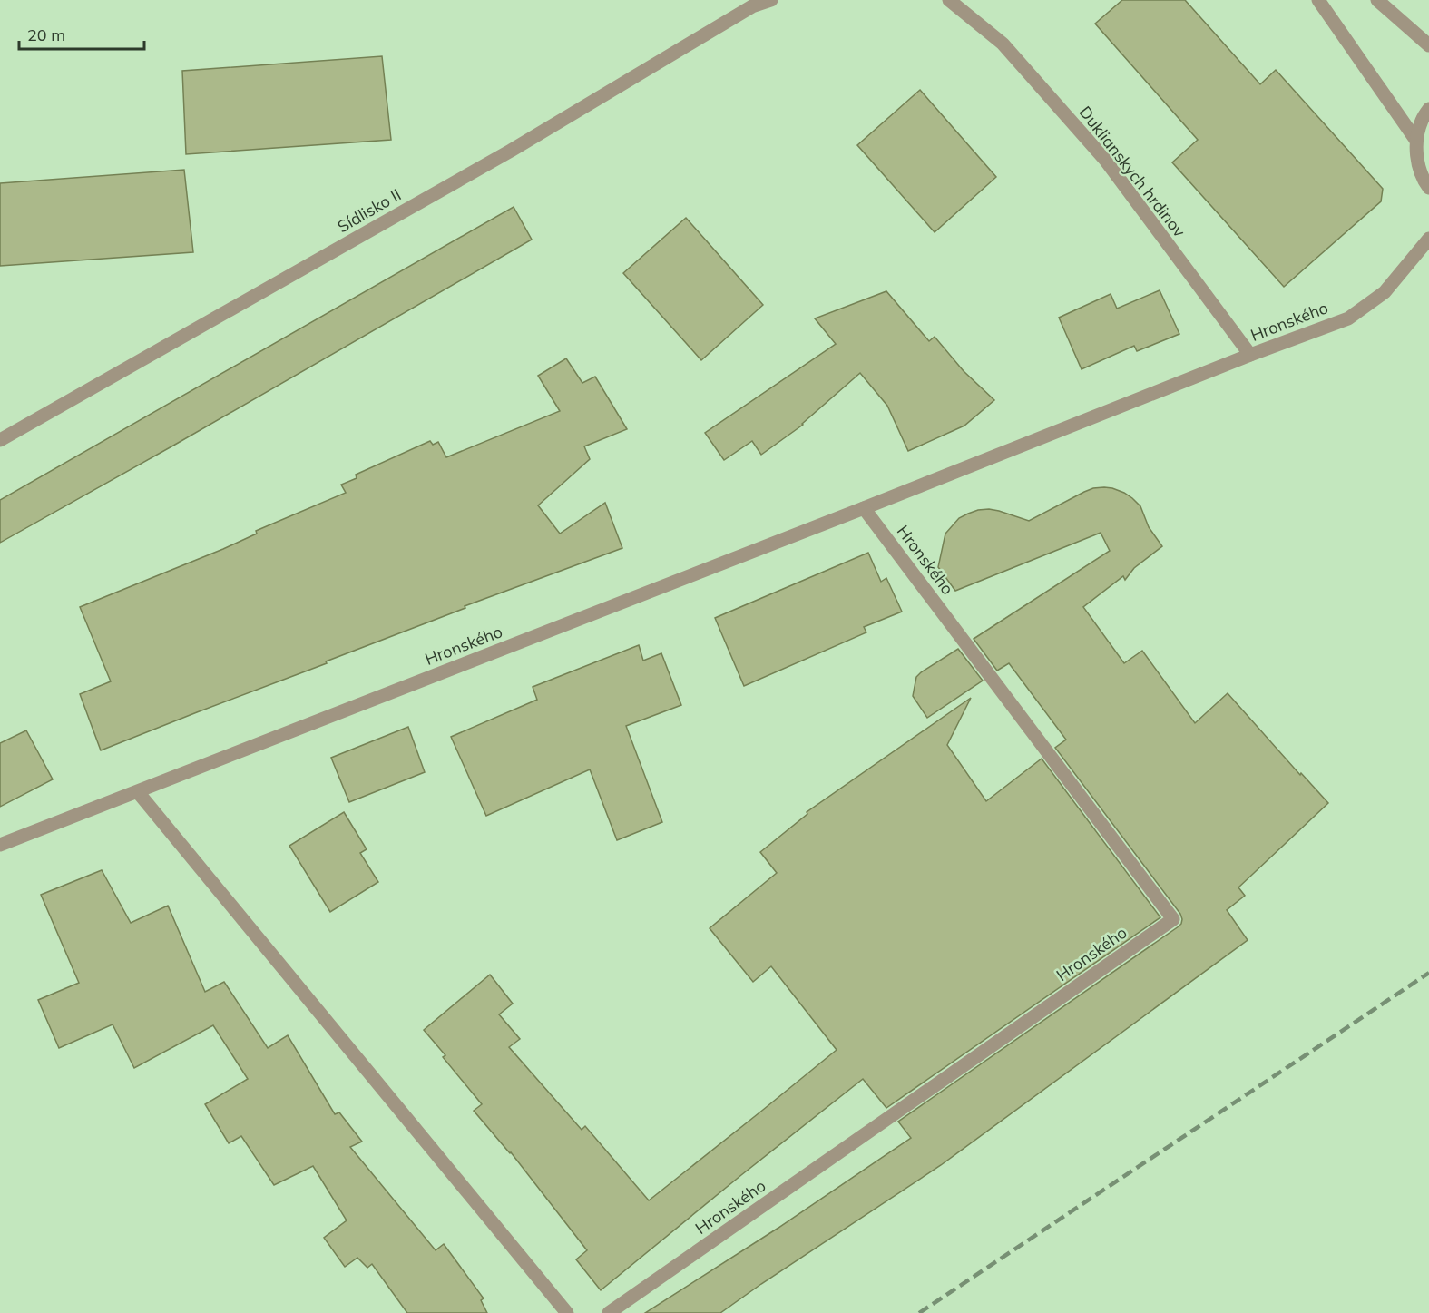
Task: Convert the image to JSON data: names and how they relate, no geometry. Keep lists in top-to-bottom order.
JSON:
{
  "streets": {
    "street": ["Duklianskych hrdinov", "Sídlisko II", "Hronského"]
  },
  "crossings": [
    ["Duklianskych hrdinov", "Hronského"]
  ],
  "scale_bar": "20 m"
}
